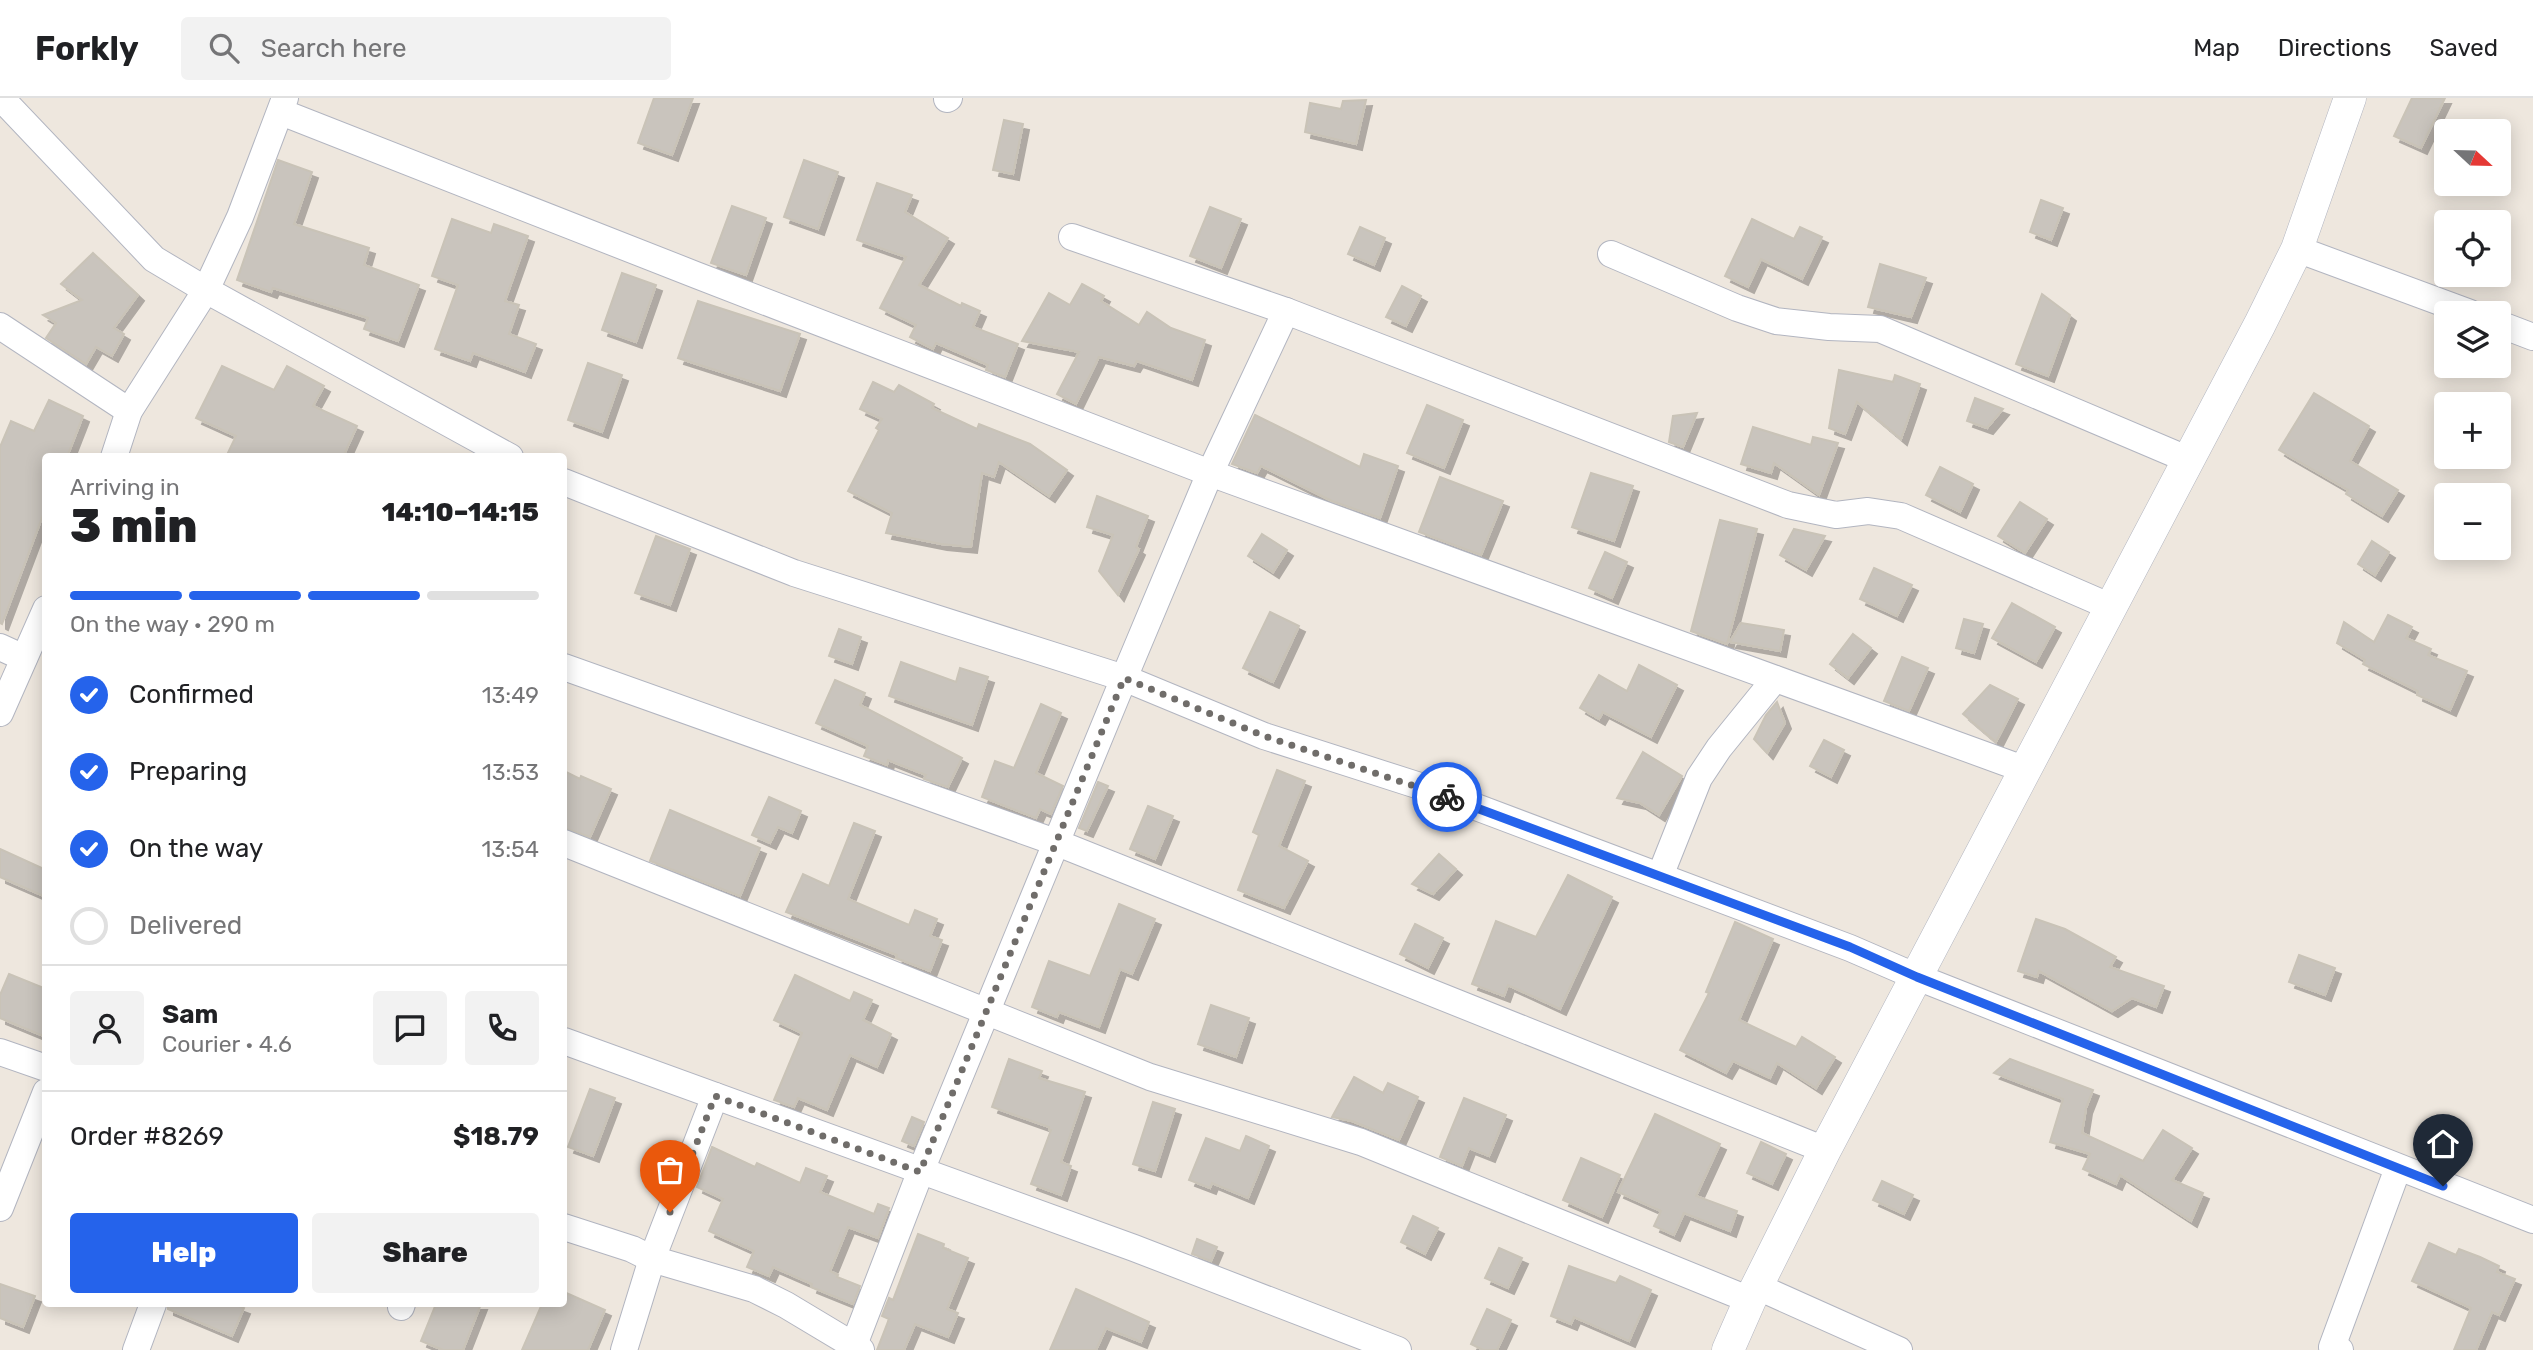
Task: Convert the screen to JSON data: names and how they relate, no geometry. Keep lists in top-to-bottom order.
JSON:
{
  "north": "right",
  "page": {
    "header": "Forkly",
    "search": "Search here",
    "nav": ["Map", "Directions", "Saved"],
    "map_buttons": ["+", "−"],
    "heading": ["3 min", "Arriving in", "14:10–14:15"],
    "panel": [
      "Sam",
      "Courier · 4.6",
      "Order #8269",
      "$18.79"
    ],
    "bar": "On the way · 290 m",
    "list": [
      ["Confirmed", "13:49"],
      ["Preparing", "13:53"],
      ["On the way", "13:54"],
      "Delivered"
    ],
    "buttons": ["Help", "Share"]
  }
}
